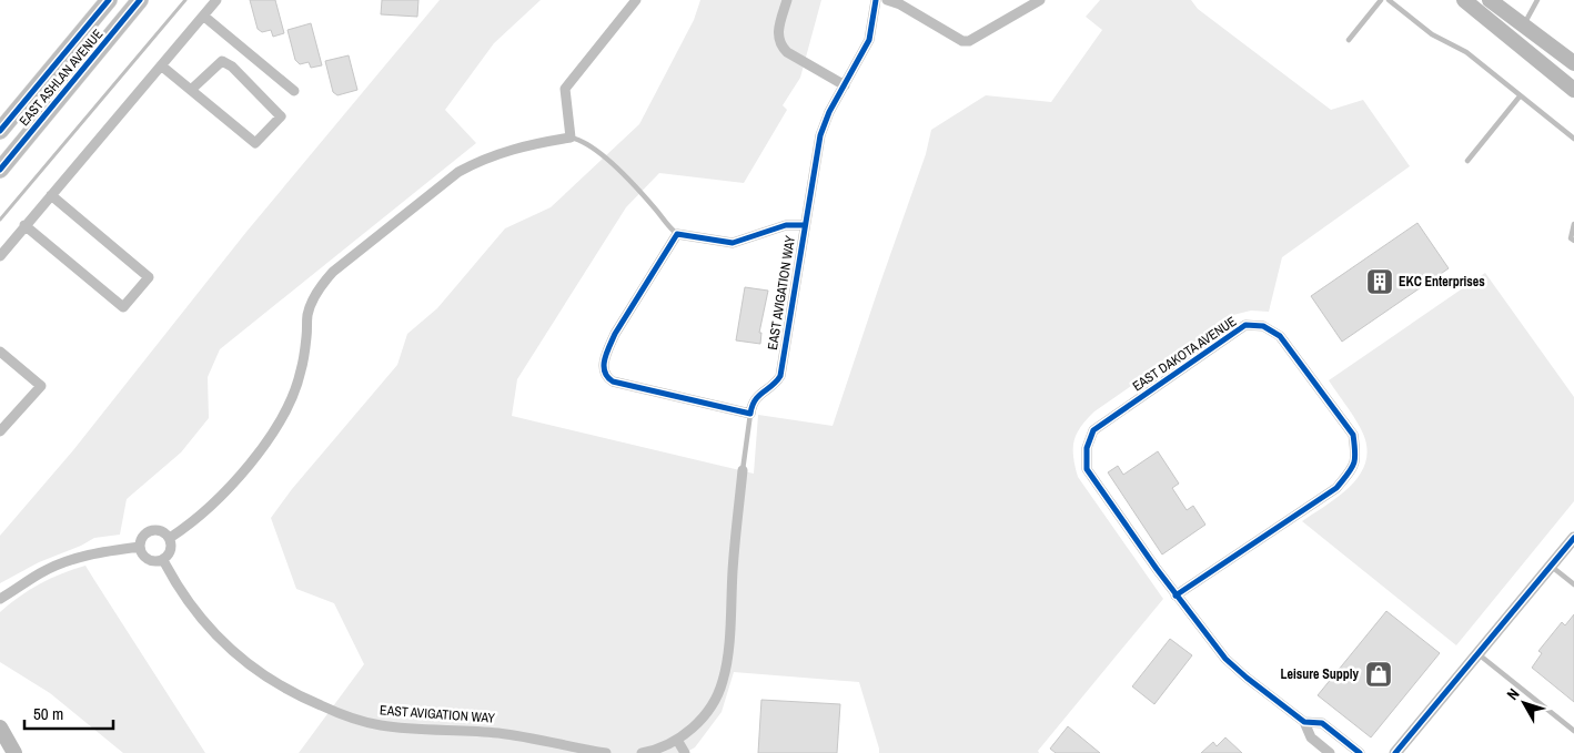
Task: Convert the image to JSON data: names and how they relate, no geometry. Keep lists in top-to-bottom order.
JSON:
{
  "streets": {
    "main road": ["EAST ASHLAN AVENUE"],
    "street": ["EAST AVIGATION WAY", "EAST DAKOTA AVENUE"]
  },
  "places": {
    "building": ["EKC Enterprises"],
    "shop": ["Leisure Supply"]
  },
  "scale_bar": "50 m",
  "north": "top left"
}
